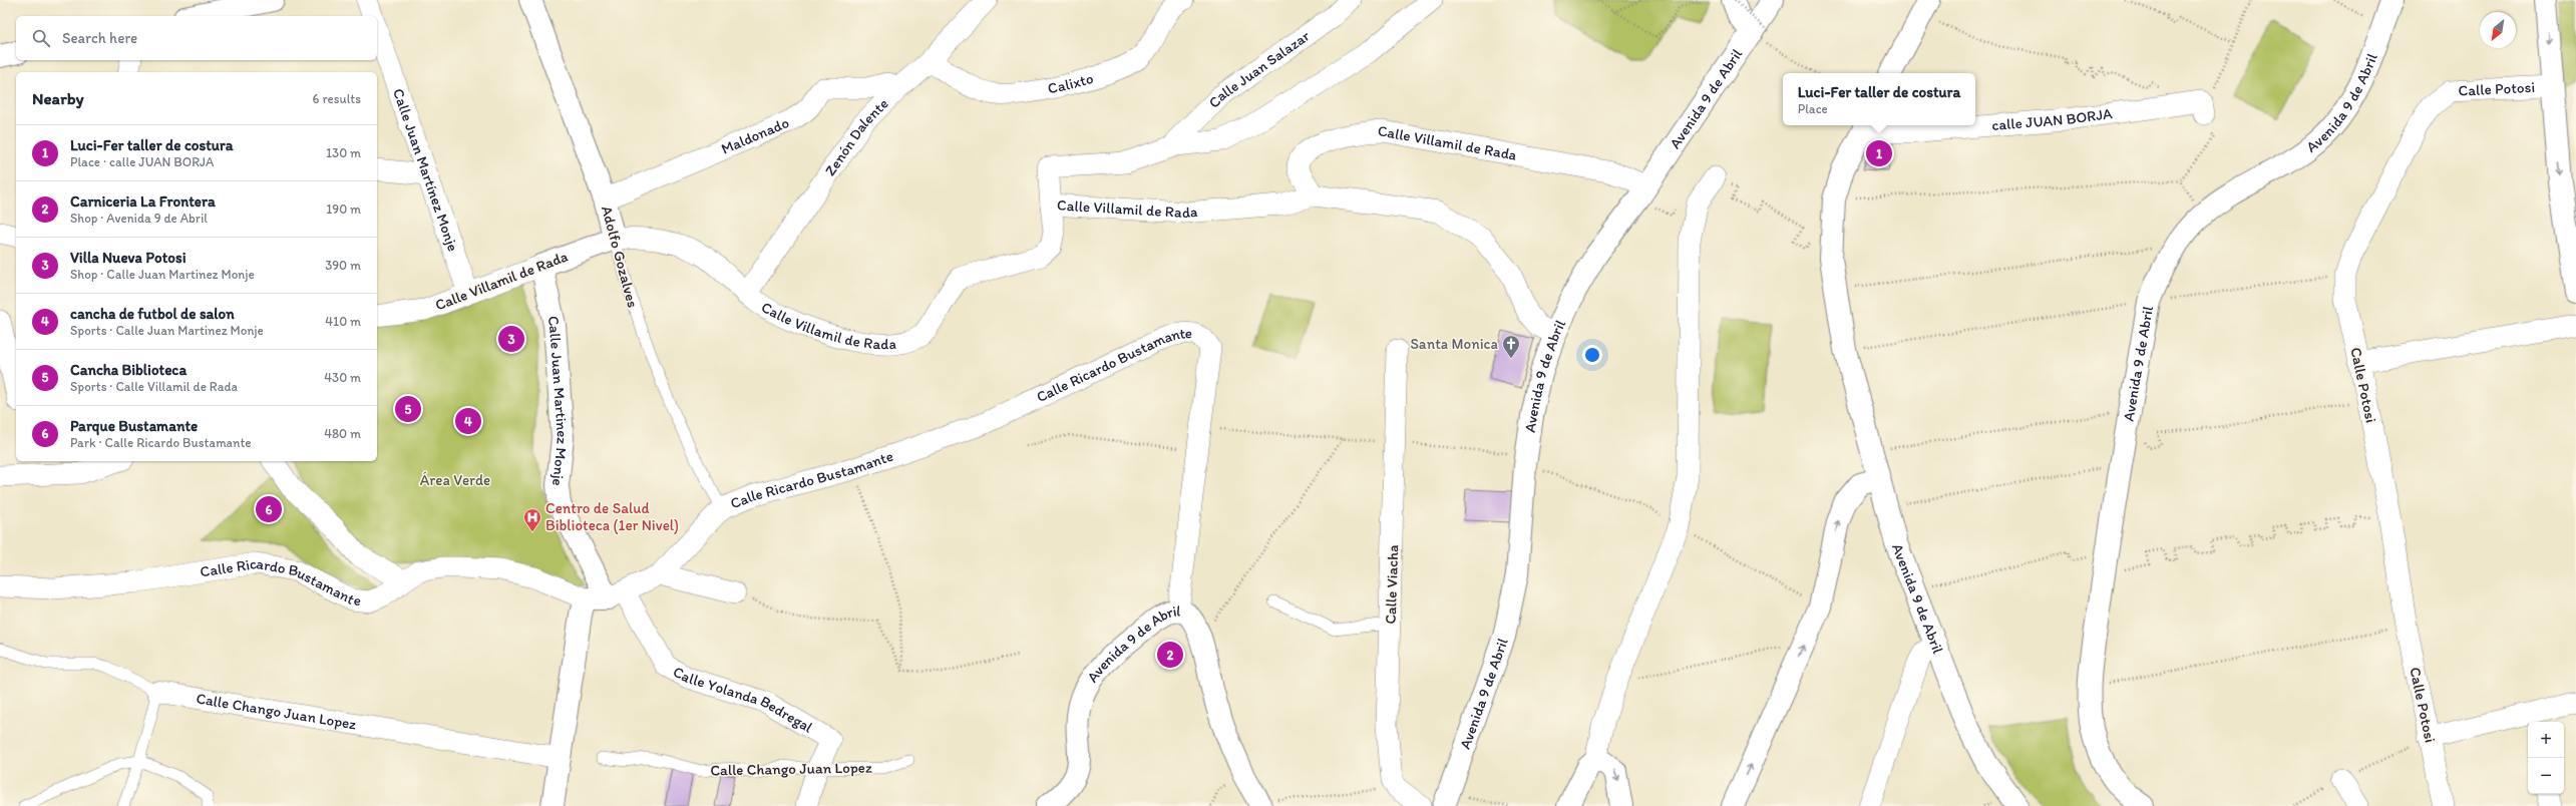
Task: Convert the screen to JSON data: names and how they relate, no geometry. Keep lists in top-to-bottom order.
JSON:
{
  "streets": {
    "main road": [
      "Avenida 9 de Abril",
      "Calle Villamil de Rada",
      "Adolfo Gozalves",
      "Calle Ricardo Bustamante",
      "Calle Juan Martinez Monje"
    ],
    "street": [
      "Calle Juan Salazar",
      "Calixto",
      "Calle Potosi",
      "calle JUAN BORJA",
      "Maldonado",
      "Zenón Dalente",
      "Calle Juan Martínez Monje",
      "Calle Viacha",
      "Calle Yolanda Bedregal",
      "Calle Chango Juan Lopez"
    ]
  },
  "crossings": [
    ["Calixto", "Zenón Dalente"],
    ["Avenida 9 de Abril", "calle JUAN BORJA"],
    ["Avenida 9 de Abril", "Calle Villamil de Rada"],
    ["Maldonado", "Zenón Dalente"],
    ["Maldonado", "Adolfo Gozalves"],
    ["Zenón Dalente", "Calle Villamil de Rada"],
    ["Calle Villamil de Rada", "Calle Juan Martínez Monje"],
    ["Calle Villamil de Rada", "Adolfo Gozalves"],
    ["Calle Villamil de Rada", "Calle Juan Martinez Monje"],
    ["Adolfo Gozalves", "Calle Ricardo Bustamante"],
    ["Calle Ricardo Bustamante", "Calle Juan Martinez Monje"],
    ["Calle Ricardo Bustamante", "Calle Yolanda Bedregal"],
    ["Calle Juan Martinez Monje", "Calle Yolanda Bedregal"],
    ["Calle Yolanda Bedregal", "Calle Chango Juan Lopez"]
  ],
  "parks": ["Área Verde"],
  "places": {
    "church": ["Santa Monica"],
    "hospital": ["Centro de Salud Biblioteca (1er Nivel)"]
  },
  "north": "bottom left",
  "page": {
    "search": "Search here",
    "heading": ["Nearby", "6 results"],
    "popup": ["Luci-Fer taller de costura", "Place"],
    "list": [
      {
        "mark": "1",
        "name": "Luci-Fer taller de costura",
        "note": "Place · calle JUAN BORJA",
        "value": "130 m"
      },
      {
        "mark": "2",
        "name": "Carniceria La Frontera",
        "note": "Shop · Avenida 9 de Abril",
        "value": "190 m"
      },
      {
        "mark": "3",
        "name": "Villa Nueva Potosi",
        "note": "Shop · Calle Juan Martinez Monje",
        "value": "390 m"
      },
      {
        "mark": "4",
        "name": "cancha de futbol de salon",
        "note": "Sports · Calle Juan Martinez Monje",
        "value": "410 m"
      },
      {
        "mark": "5",
        "name": "Cancha Biblioteca",
        "note": "Sports · Calle Villamil de Rada",
        "value": "430 m"
      },
      {
        "mark": "6",
        "name": "Parque Bustamante",
        "note": "Park · Calle Ricardo Bustamante",
        "value": "480 m"
      }
    ],
    "pins": [
      "1",
      "3",
      "5",
      "4",
      "6",
      "2"
    ],
    "map_buttons": ["+", "−"]
  }
}
